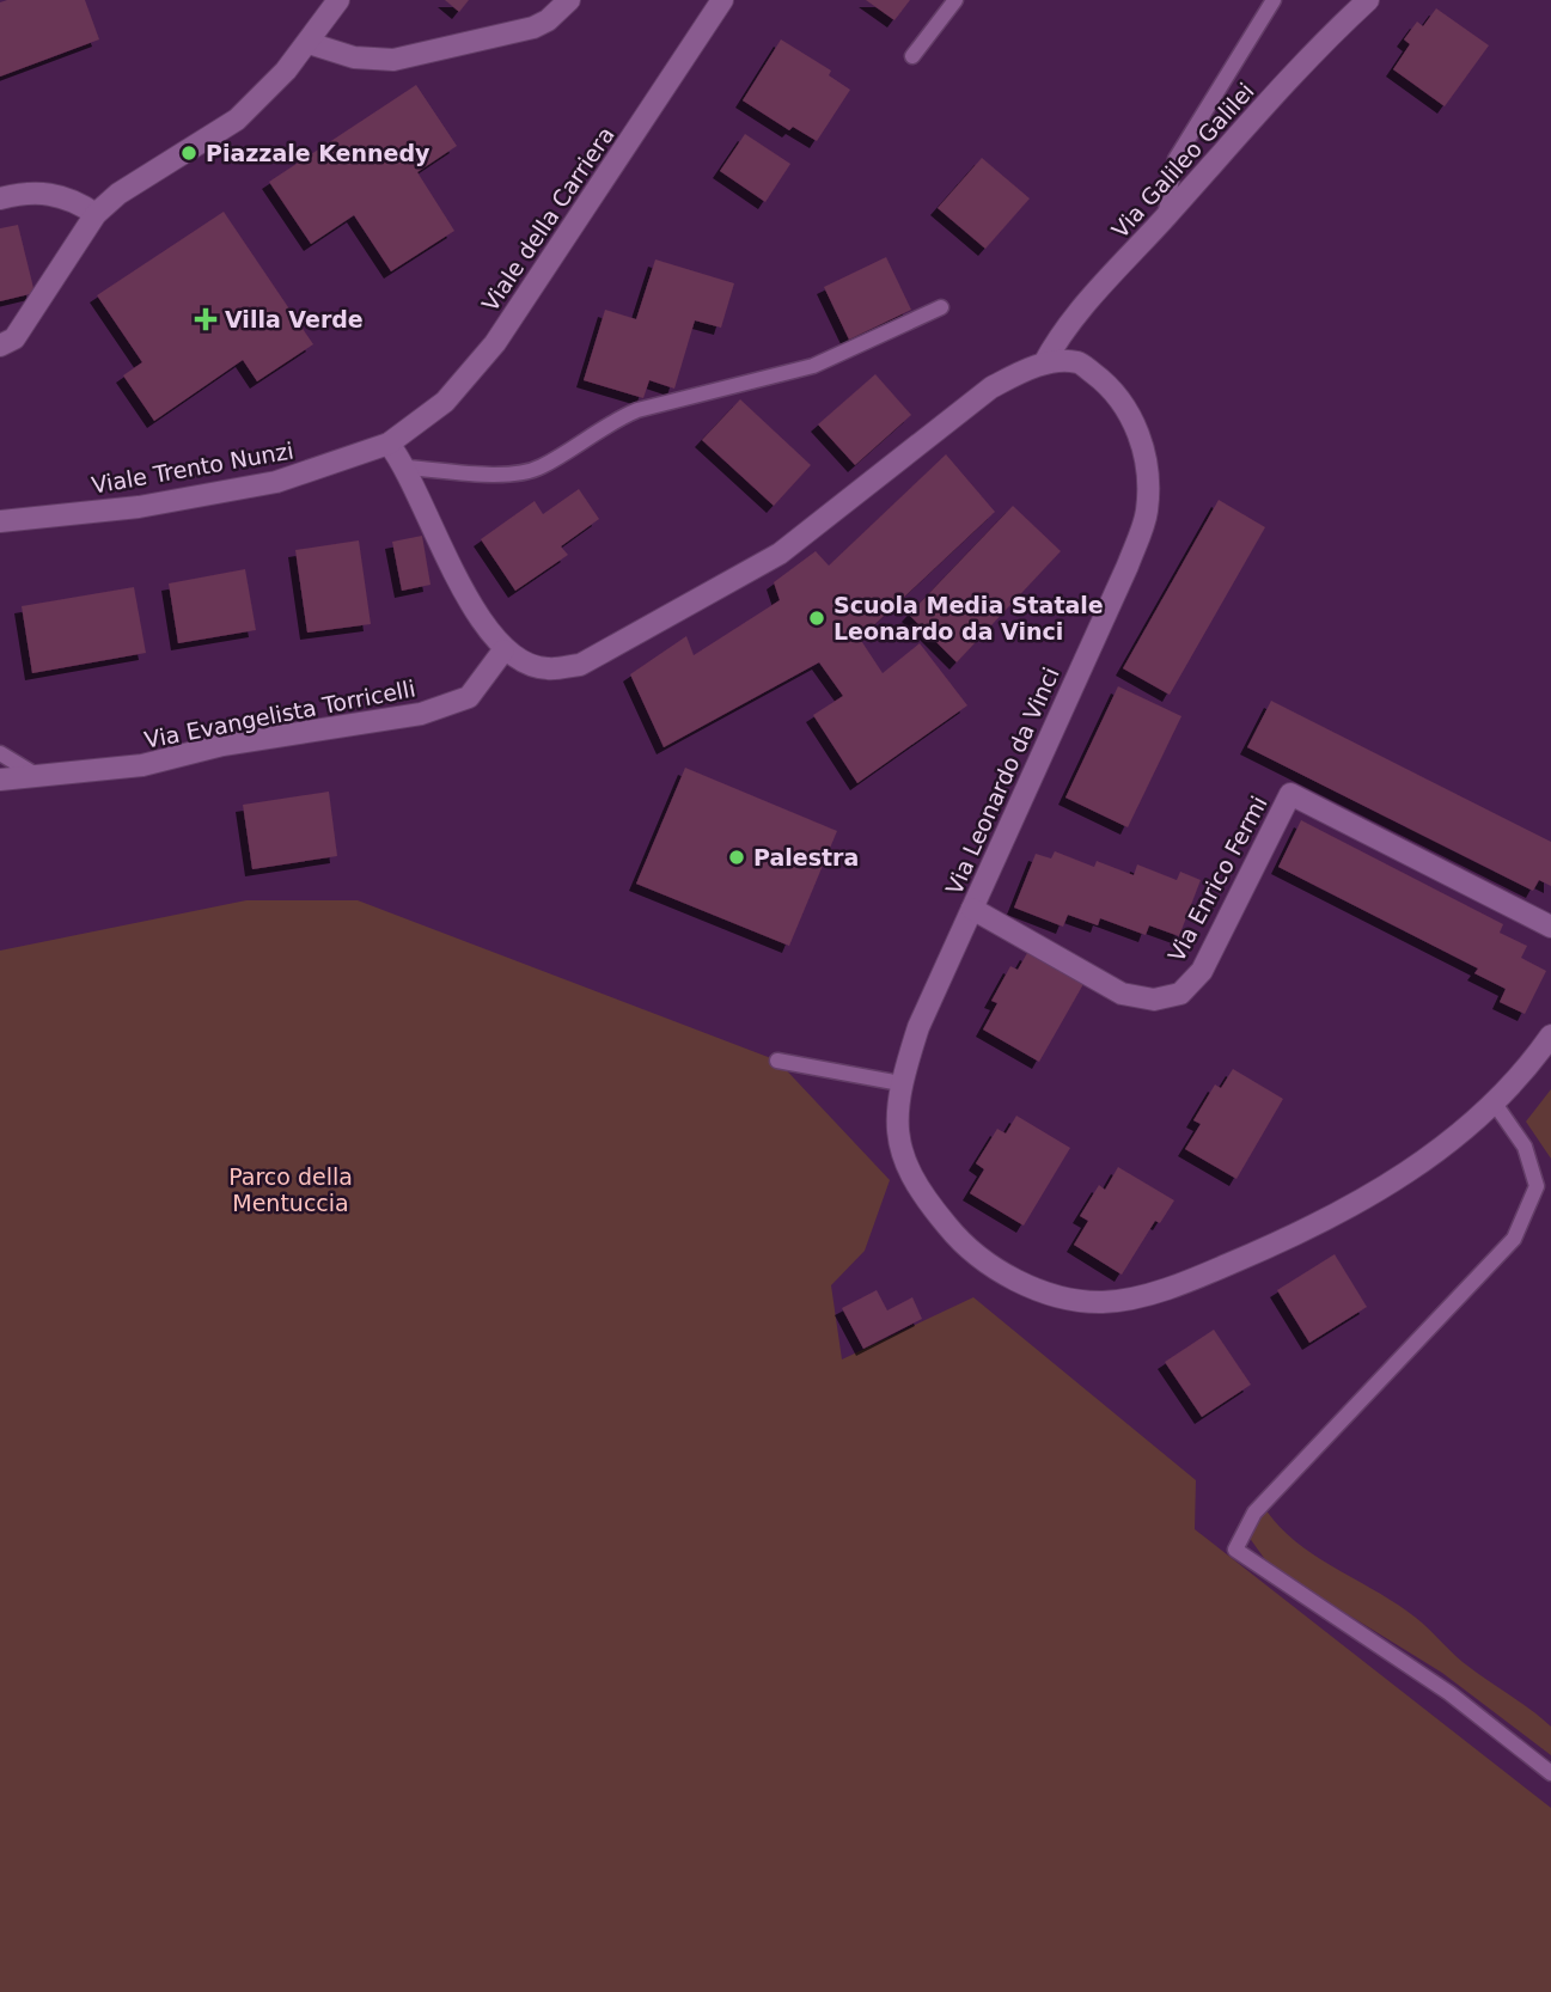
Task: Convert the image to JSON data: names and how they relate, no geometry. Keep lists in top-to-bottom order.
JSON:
{
  "streets": {
    "street": [
      "Via Galileo Galilei",
      "Viale della Carriera",
      "Viale Trento Nunzi",
      "Via Evangelista Torricelli",
      "Via Leonardo da Vinci",
      "Via Enrico Fermi"
    ]
  },
  "crossings": [
    ["Via Galileo Galilei", "Via Leonardo da Vinci"],
    ["Viale della Carriera", "Viale Trento Nunzi"],
    ["Viale della Carriera", "Via Leonardo da Vinci"],
    ["Viale Trento Nunzi", "Via Leonardo da Vinci"],
    ["Via Evangelista Torricelli", "Via Leonardo da Vinci"],
    ["Via Leonardo da Vinci", "Via Enrico Fermi"]
  ],
  "parks": ["Parco della Mentuccia"],
  "places": {
    "other": ["Piazzale Kennedy", "Scuola Media Statale Leonardo da Vinci", "Palestra"],
    "health": ["Villa Verde"]
  }
}
